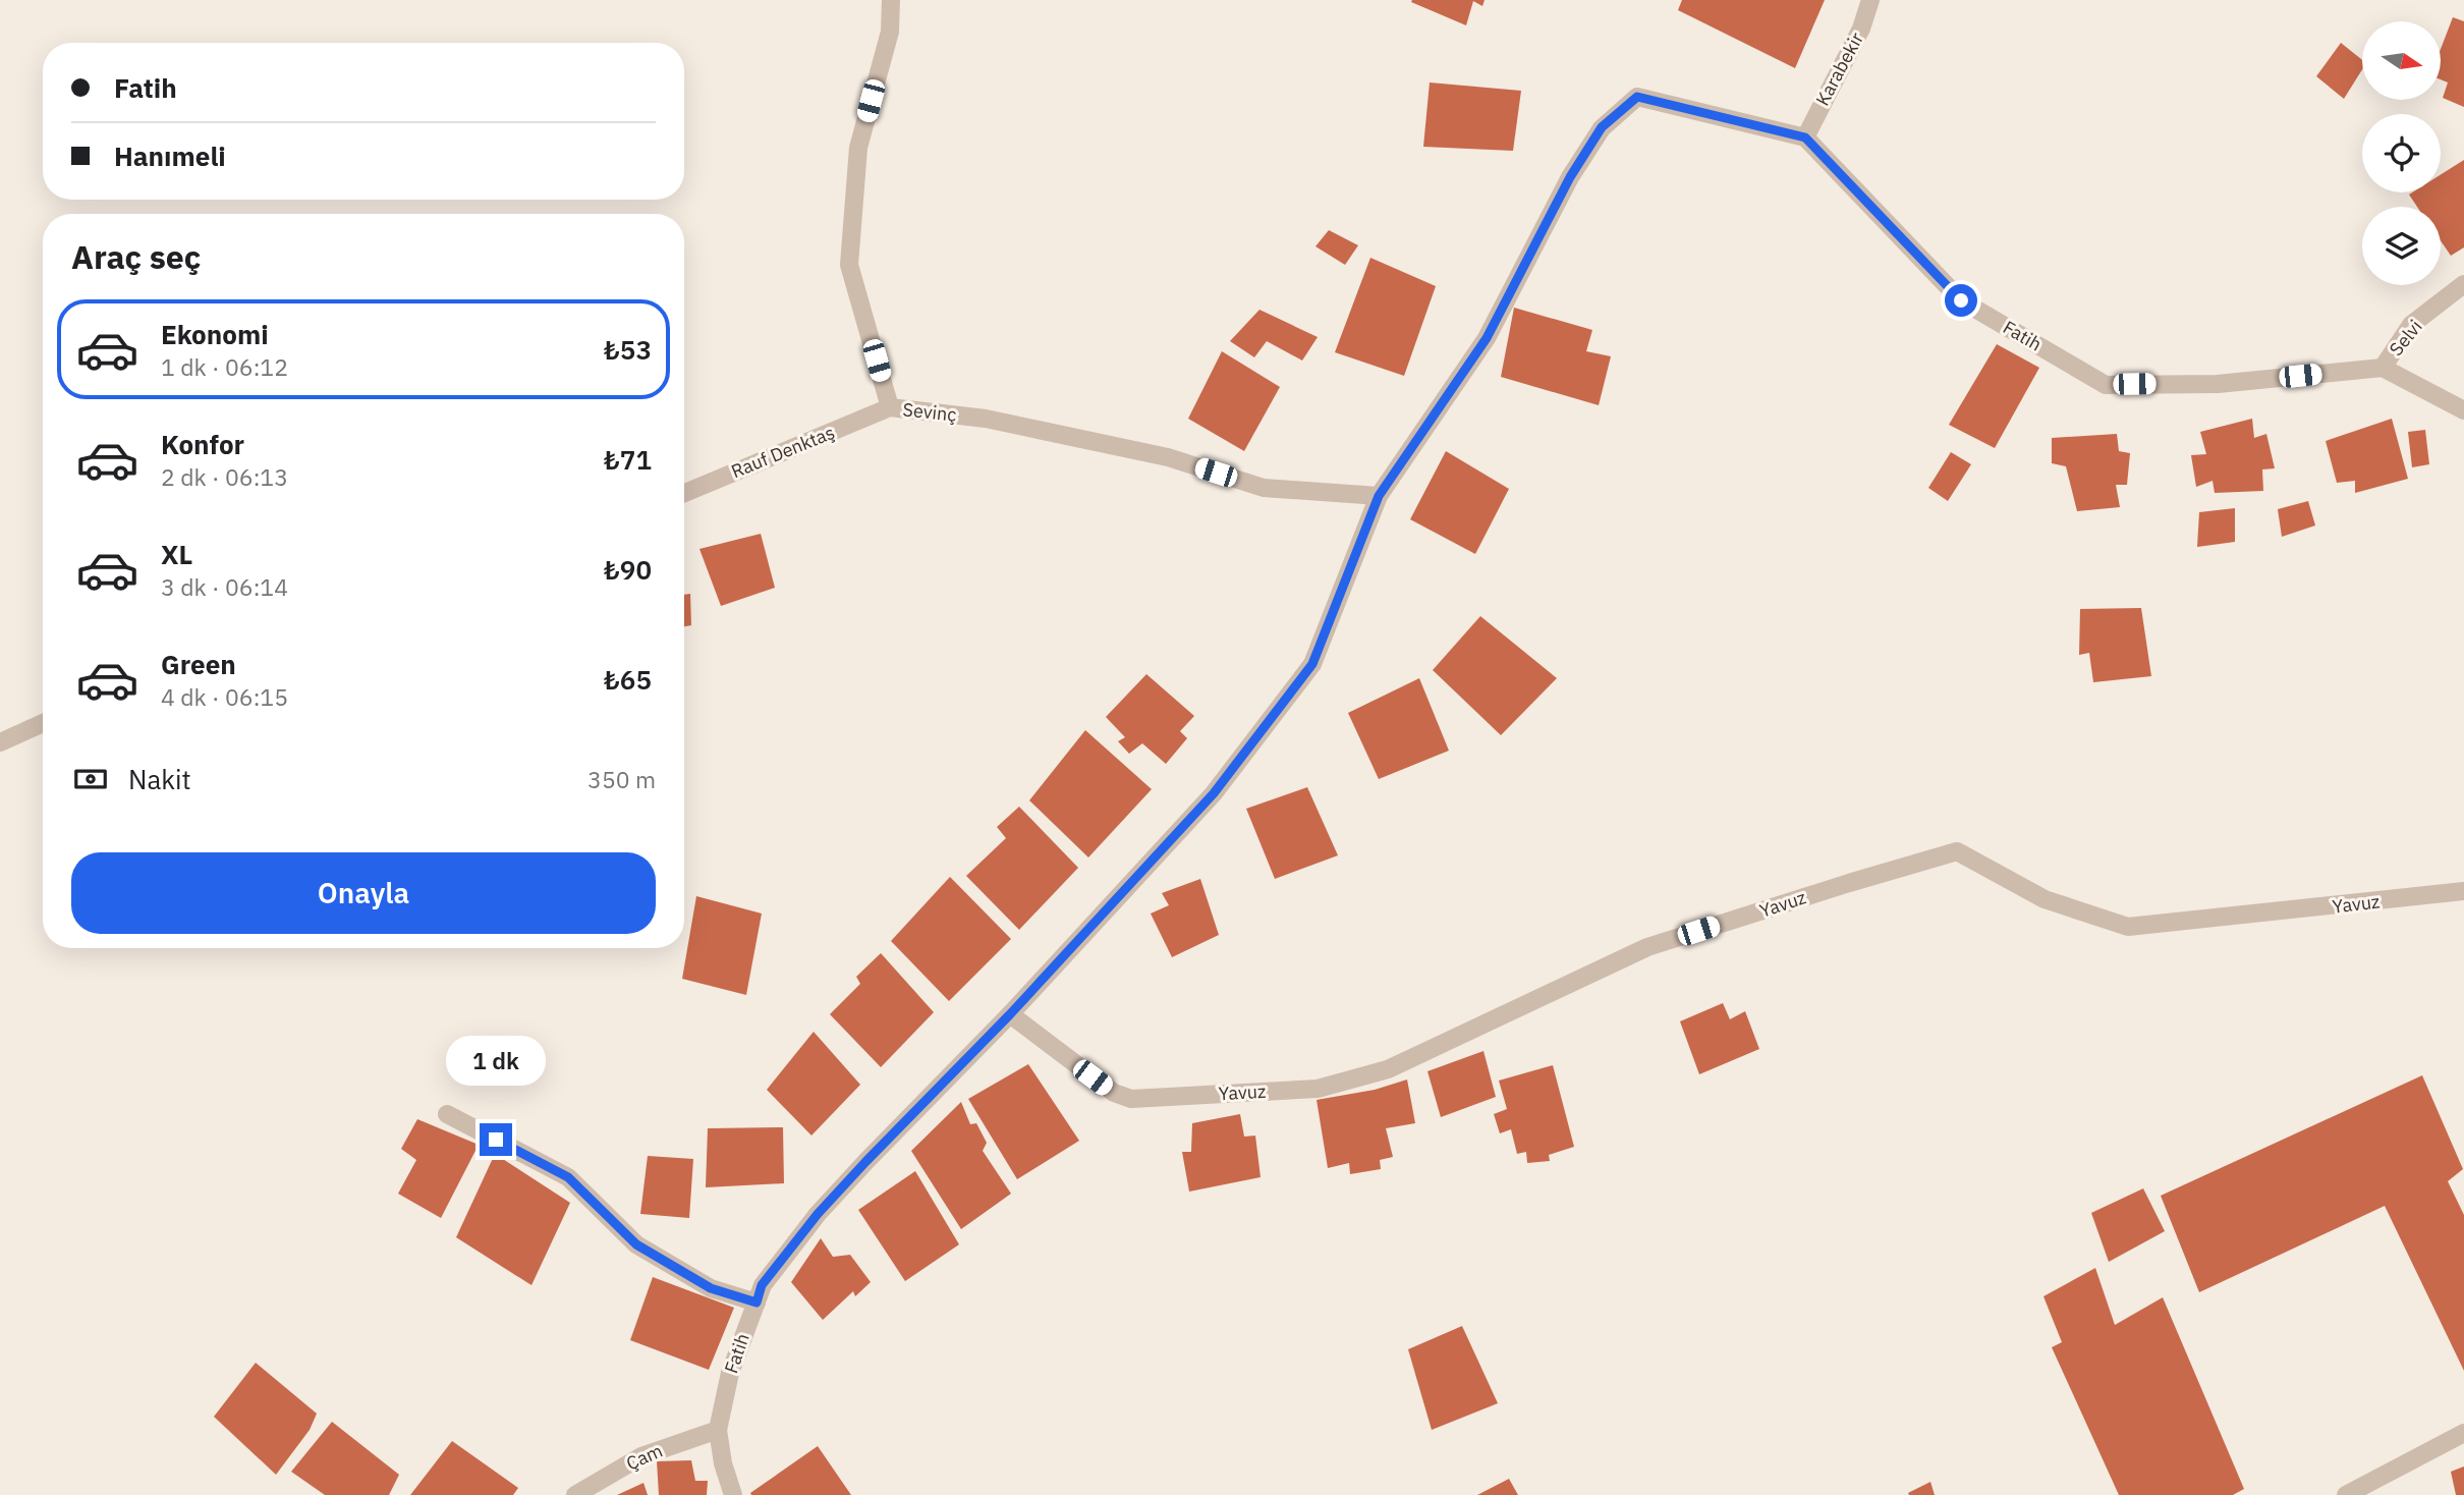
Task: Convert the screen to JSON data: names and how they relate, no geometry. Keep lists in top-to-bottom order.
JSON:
{
  "streets": {
    "street": [
      "Karabekir",
      "Fatih",
      "Selvi",
      "Sevinç",
      "Rauf Denktaş",
      "Yavuz",
      "Çam"
    ]
  },
  "crossings": [
    ["Karabekir", "Fatih"],
    ["Fatih", "Selvi"],
    ["Fatih", "Sevinç"],
    ["Fatih", "Yavuz"],
    ["Fatih", "Çam"],
    ["Sevinç", "Rauf Denktaş"]
  ],
  "north": "right",
  "page": {
    "banner": ["Fatih", "Hanımeli"],
    "heading": "Araç seç",
    "list": [
      {
        "name": "Ekonomi",
        "note": "1 dk · 06:12",
        "value": "₺53"
      },
      {
        "name": "Konfor",
        "note": "2 dk · 06:13",
        "value": "₺71"
      },
      {
        "name": "XL",
        "note": "3 dk · 06:14",
        "value": "₺90"
      },
      {
        "name": "Green",
        "note": "4 dk · 06:15",
        "value": "₺65"
      }
    ],
    "pay": ["Nakit", "350 m"],
    "buttons": "Onayla",
    "bubble": "1 dk"
  }
}
